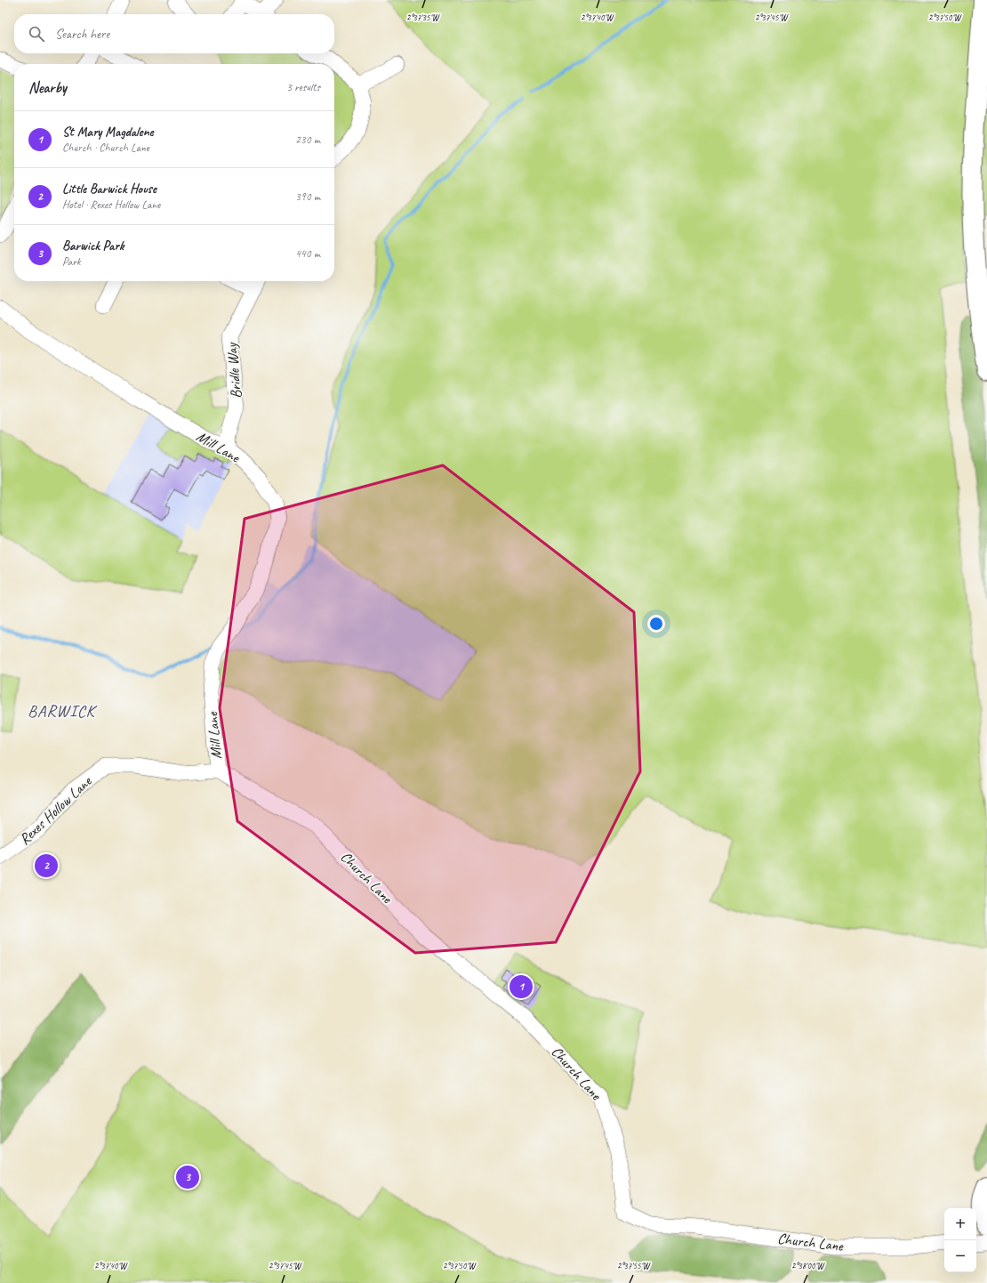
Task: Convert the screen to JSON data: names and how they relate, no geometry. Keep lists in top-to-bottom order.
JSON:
{
  "streets": {
    "street": [
      "Bridle Way",
      "Mill Lane",
      "Rexes Hollow Lane",
      "Church Lane"
    ]
  },
  "crossings": [
    ["Bridle Way", "Mill Lane"],
    ["Mill Lane", "Rexes Hollow Lane"],
    ["Mill Lane", "Church Lane"],
    ["Rexes Hollow Lane", "Church Lane"]
  ],
  "districts": ["BARWICK"],
  "page": {
    "search": "Search here",
    "heading": ["Nearby", "3 results"],
    "list": [
      {
        "mark": "1",
        "name": "St Mary Magdalene",
        "note": "Church · Church Lane",
        "value": "230 m"
      },
      {
        "mark": "2",
        "name": "Little Barwick House",
        "note": "Hotel · Rexes Hollow Lane",
        "value": "390 m"
      },
      {
        "mark": "3",
        "name": "Barwick Park",
        "note": "Park",
        "value": "440 m"
      }
    ],
    "pins": ["2", "1", "3"],
    "map_buttons": ["+", "−"]
  },
  "coordinates": [
    "2°37'40\"W",
    "2°37'45\"W",
    "2°37'50\"W",
    "2°37'35\"W",
    "2°37'55\"W",
    "2°38'00\"W"
  ]
}
